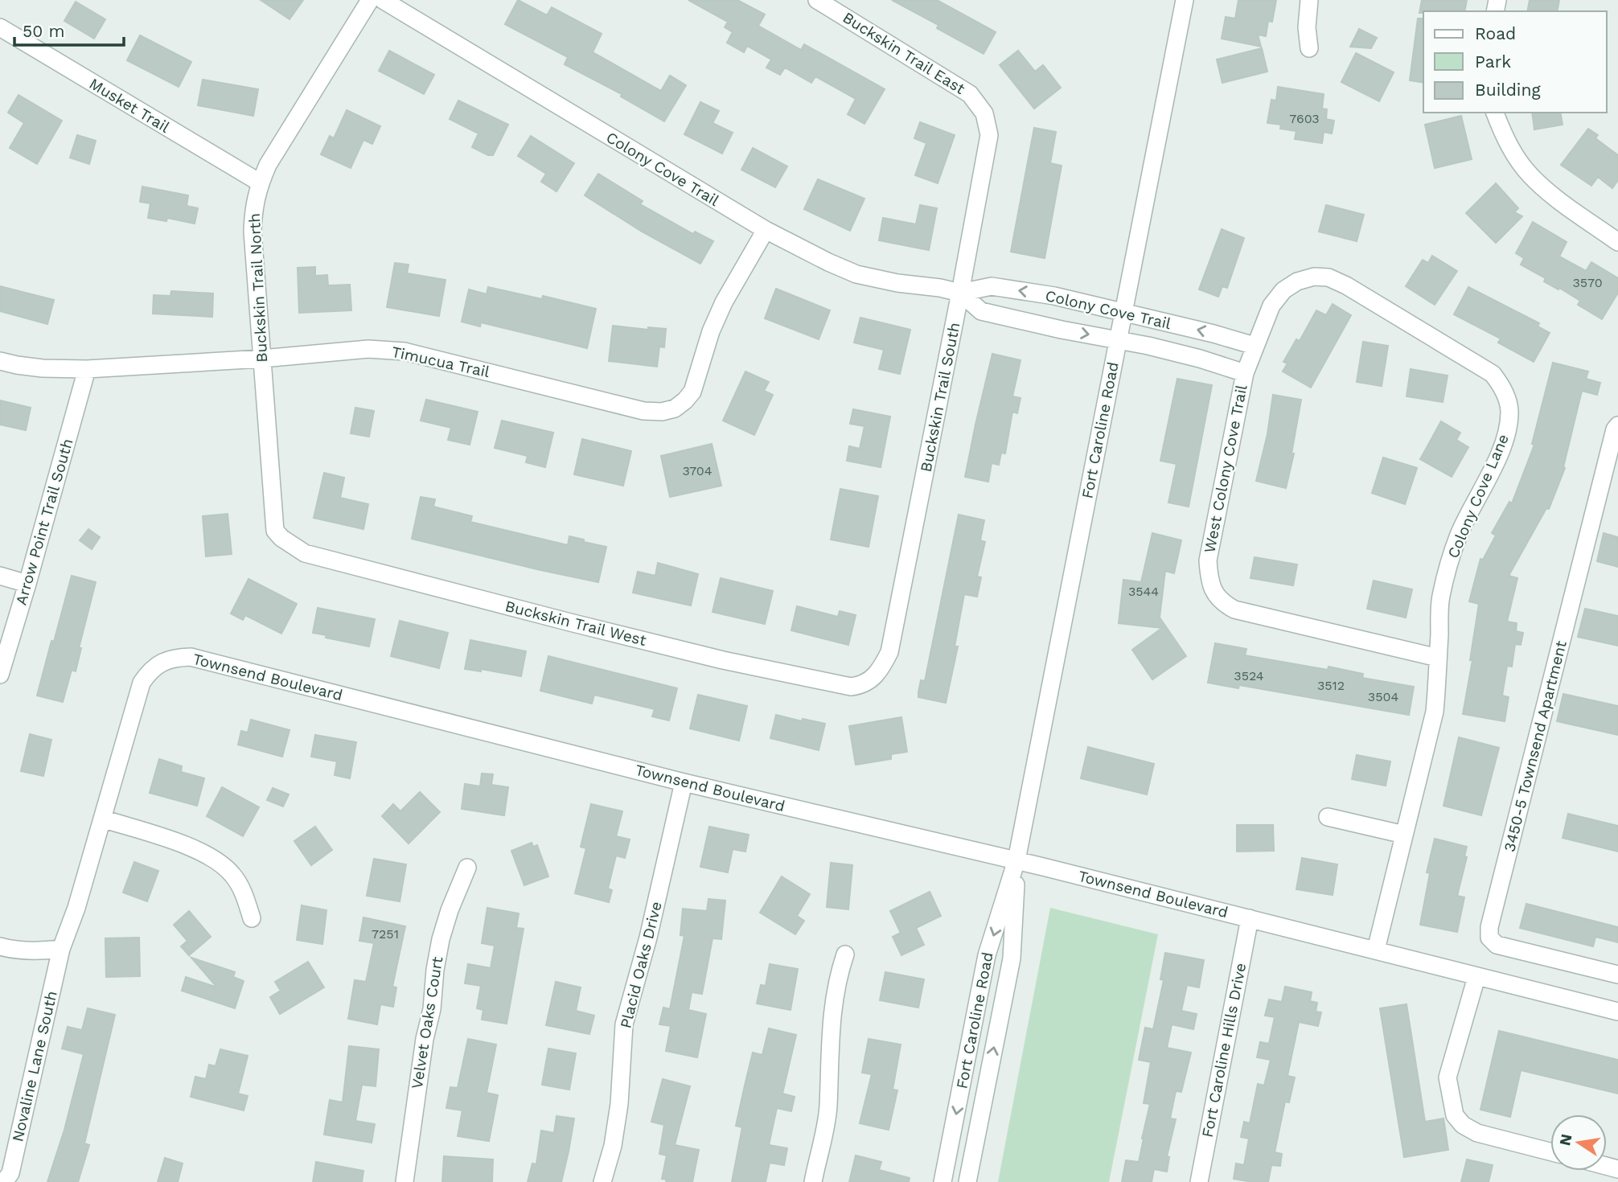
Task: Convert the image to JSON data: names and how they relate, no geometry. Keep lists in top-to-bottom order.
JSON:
{
  "streets": {
    "street": [
      "Buckskin Trail East",
      "Musket Trail",
      "Colony Cove Trail",
      "Buckskin Trail North",
      "Timucua Trail",
      "Buckskin Trail South",
      "Fort Caroline Road",
      "West Colony Cove Trail",
      "Colony Cove Lane",
      "Arrow Point Trail South",
      "Buckskin Trail West",
      "Townsend Boulevard",
      "3450-5 Townsend Apartment",
      "Placid Oaks Drive",
      "Velvet Oaks Court",
      "Fort Caroline Hills Drive",
      "Novaline Lane South"
    ]
  },
  "crossings": [
    ["Buckskin Trail East", "Buckskin Trail South"],
    ["Musket Trail", "Buckskin Trail North"],
    ["Colony Cove Trail", "Timucua Trail"],
    ["Colony Cove Trail", "Buckskin Trail South"],
    ["Colony Cove Trail", "Fort Caroline Road"],
    ["Colony Cove Trail", "West Colony Cove Trail"],
    ["Colony Cove Trail", "Colony Cove Lane"],
    ["Buckskin Trail North", "Timucua Trail"],
    ["Buckskin Trail North", "Buckskin Trail West"],
    ["Timucua Trail", "Arrow Point Trail South"],
    ["Buckskin Trail South", "Buckskin Trail West"],
    ["Fort Caroline Road", "Townsend Boulevard"],
    ["West Colony Cove Trail", "Colony Cove Lane"],
    ["Colony Cove Lane", "Townsend Boulevard"],
    ["Townsend Boulevard", "Placid Oaks Drive"],
    ["Townsend Boulevard", "Fort Caroline Hills Drive"],
    ["Townsend Boulevard", "Novaline Lane South"]
  ],
  "house_numbers": [
    "7603",
    "3570",
    "3704",
    "3544",
    "3524",
    "3512",
    "3504",
    "7251"
  ],
  "legend": ["Road", "Park", "Building"],
  "scale_bar": "50 m",
  "north": "left"
}
